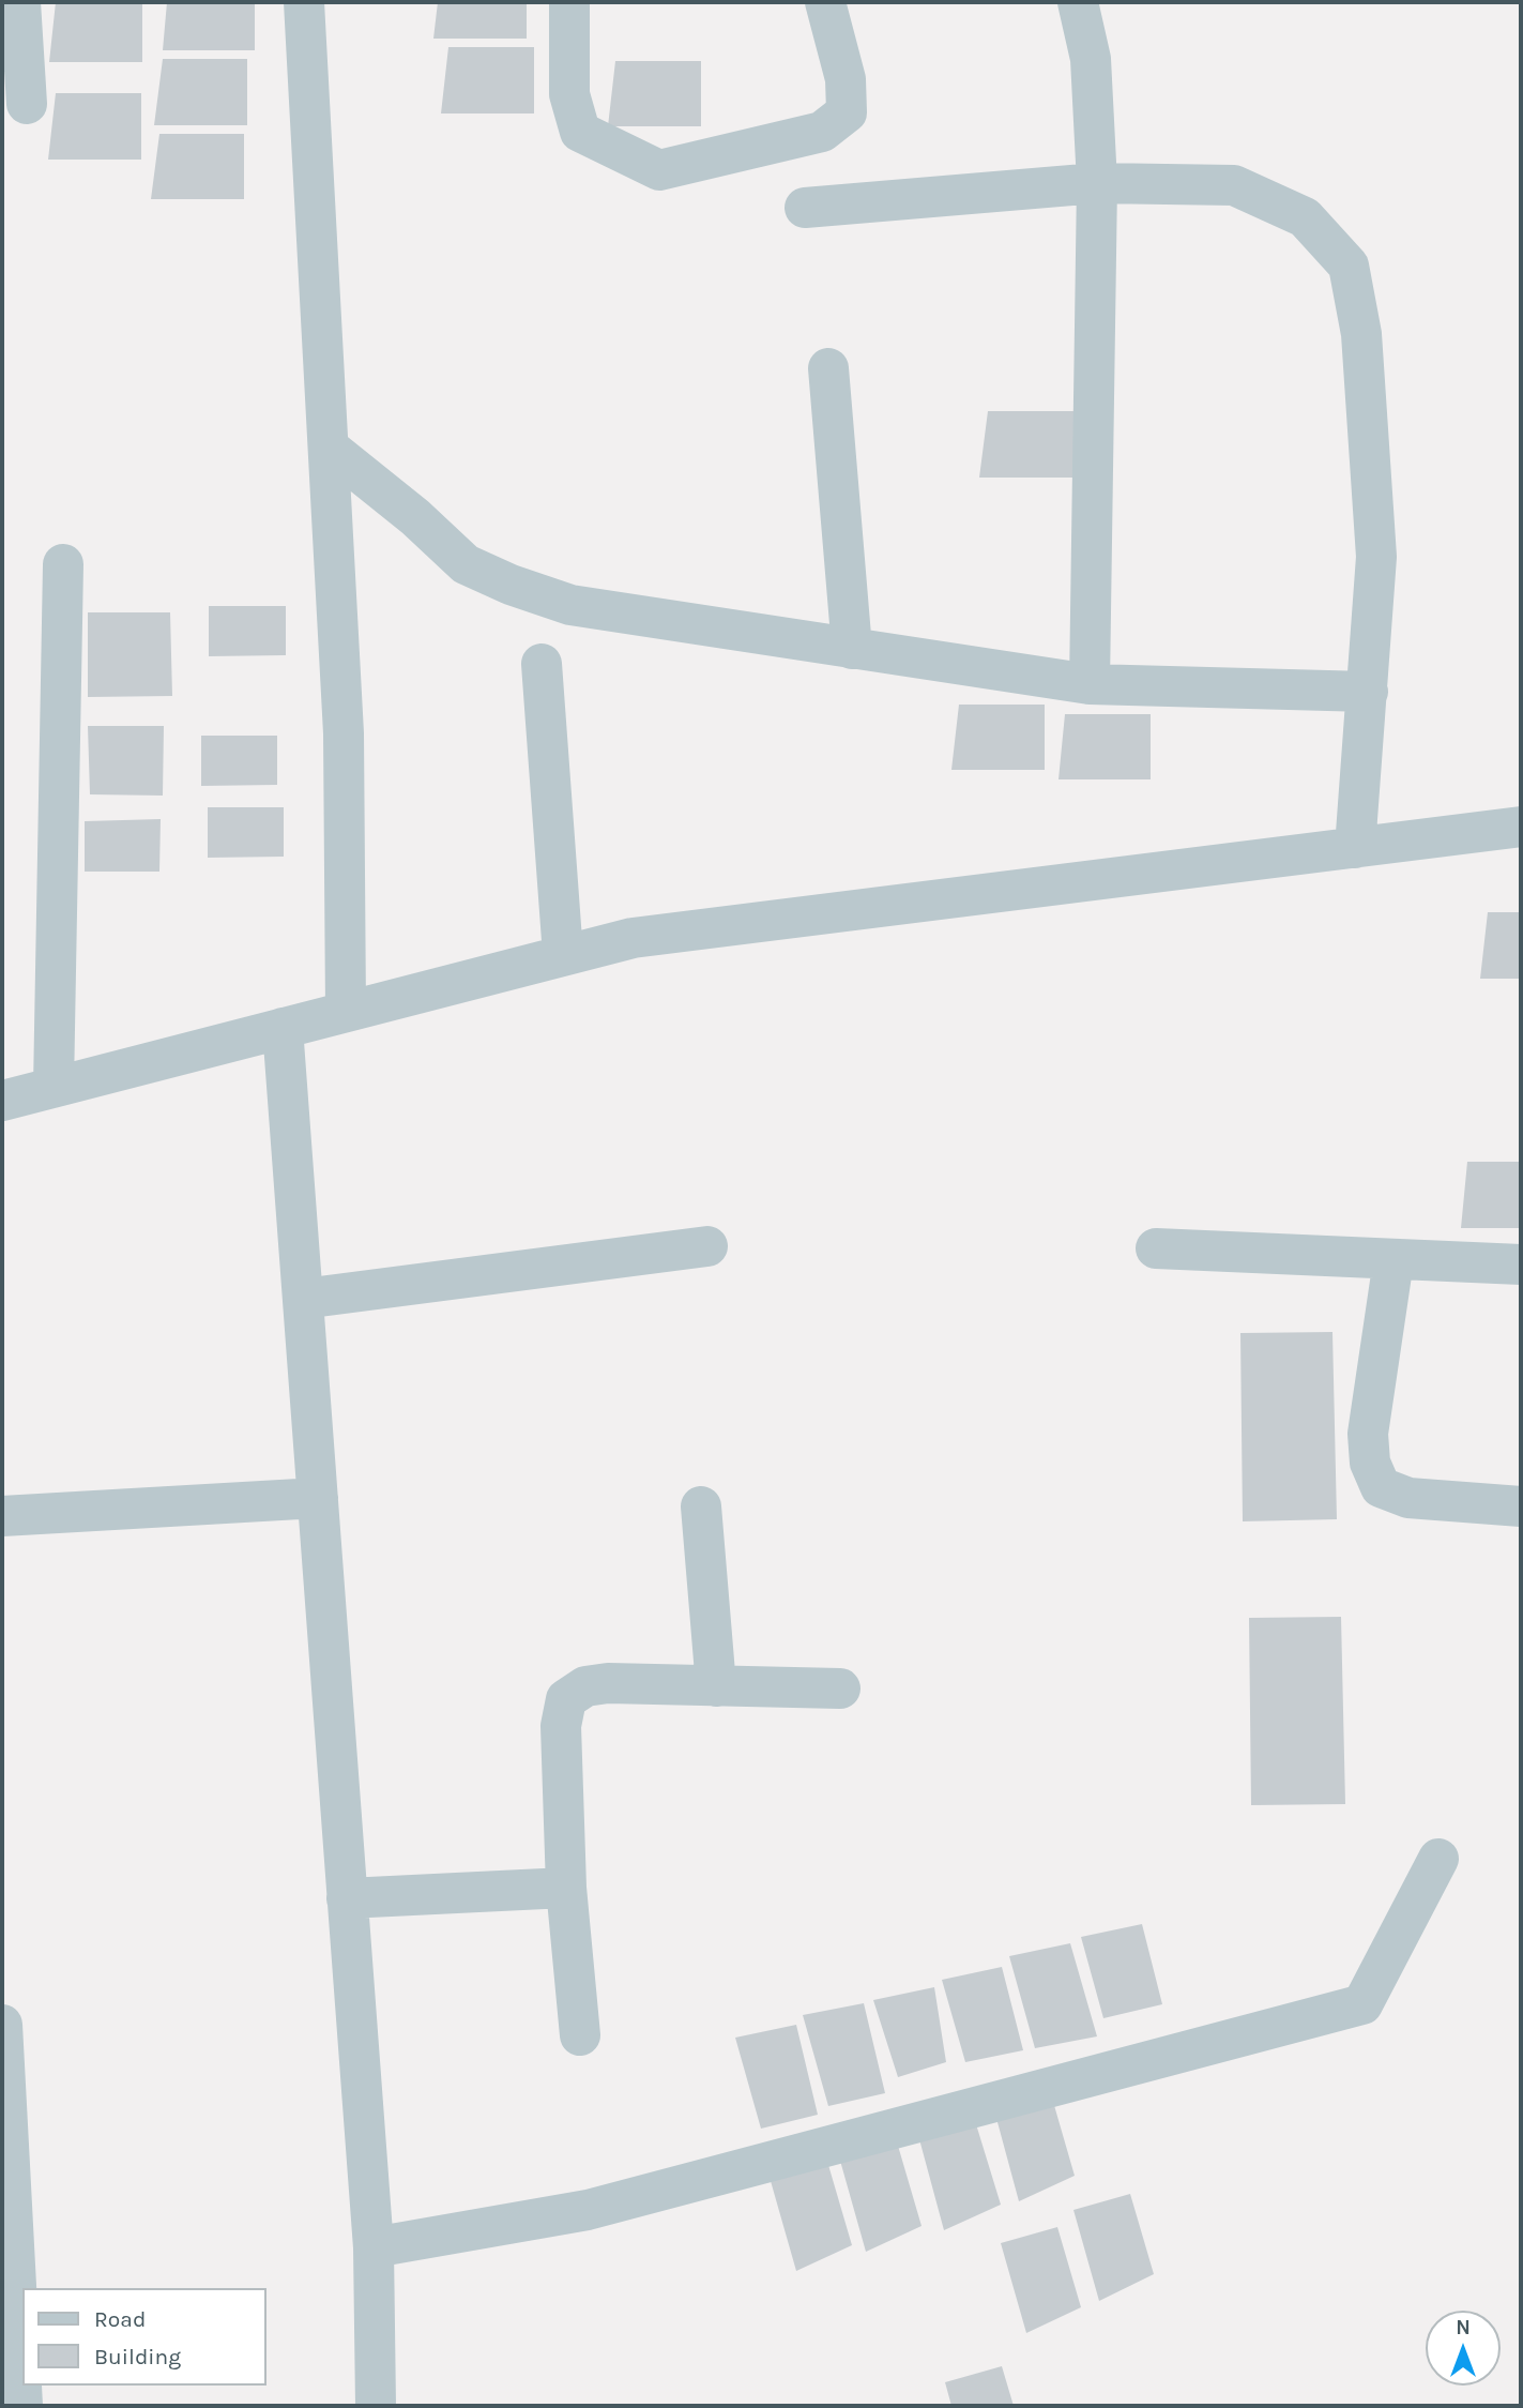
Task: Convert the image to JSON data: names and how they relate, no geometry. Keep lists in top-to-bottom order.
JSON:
{
  "legend": ["Road", "Building"],
  "north": "top"
}
